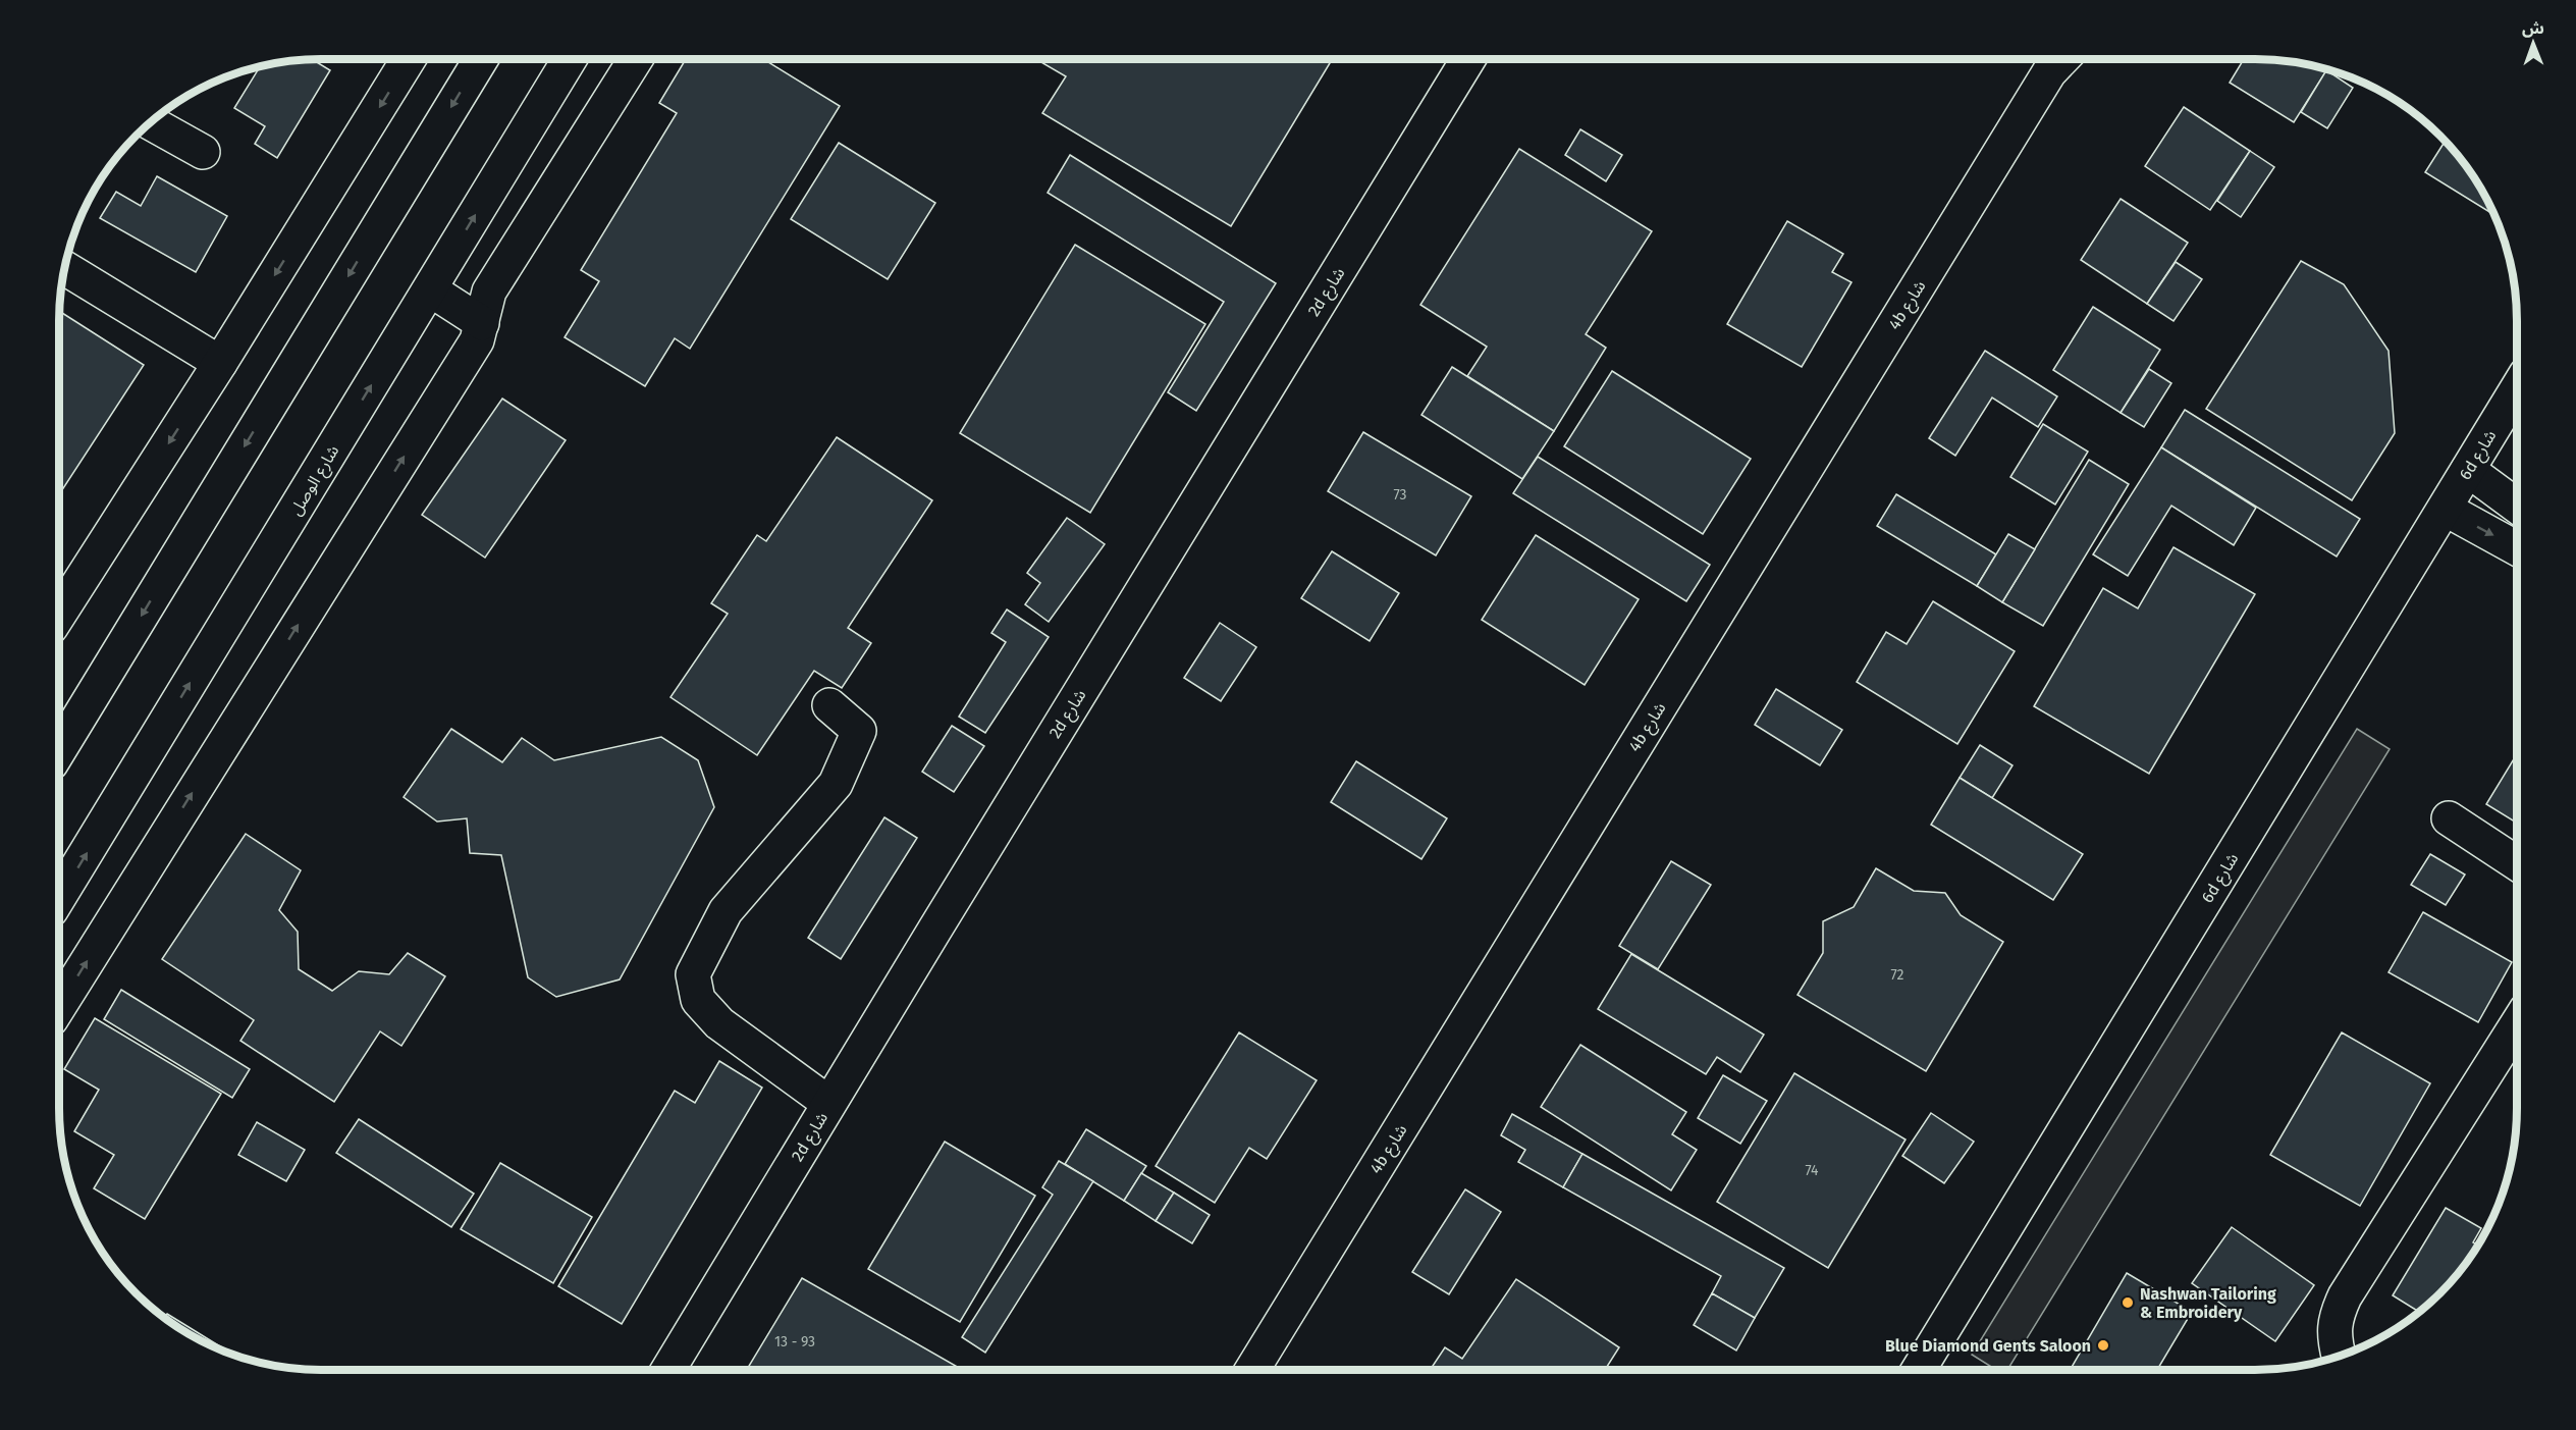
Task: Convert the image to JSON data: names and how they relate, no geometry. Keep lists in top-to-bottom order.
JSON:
{
  "streets": {
    "street": [
      "2d شارع",
      "4b شارع",
      "6d شارع",
      "شارع الوصل"
    ]
  },
  "places": ["Nashwan Tailoring & Embroidery", "Blue Diamond Gents Saloon"],
  "house_numbers": [
    "73",
    "72",
    "74",
    "13 - 93"
  ],
  "north": "top"
}
